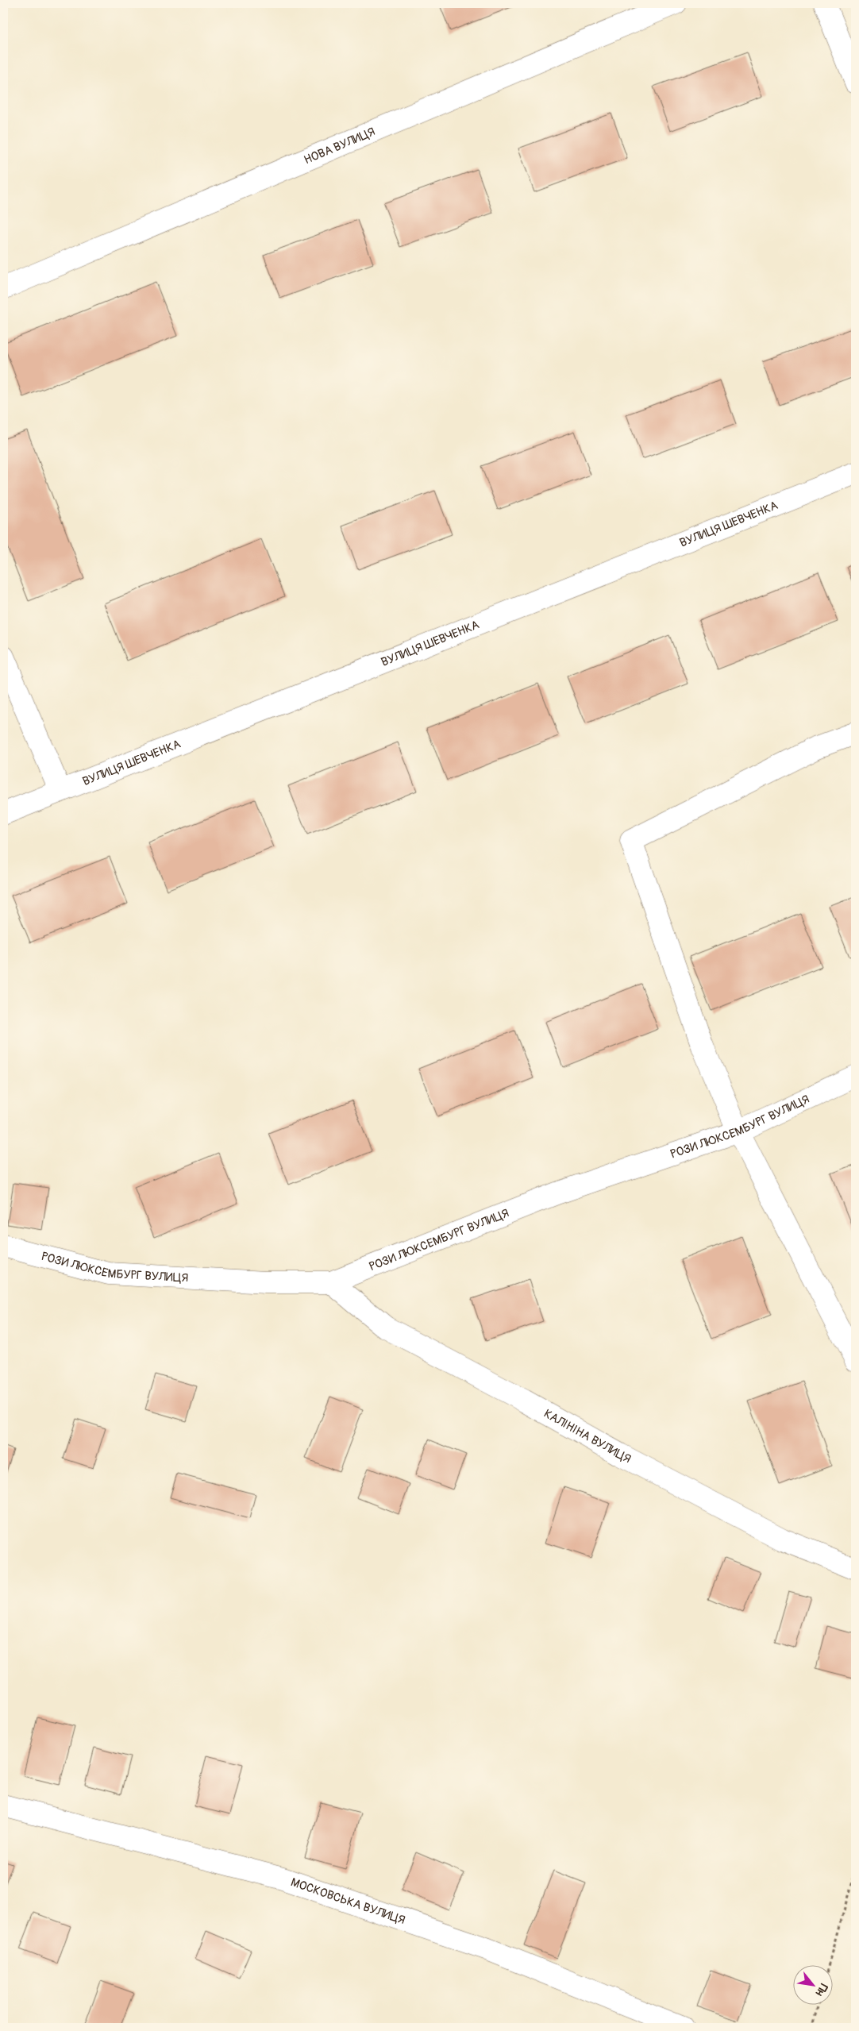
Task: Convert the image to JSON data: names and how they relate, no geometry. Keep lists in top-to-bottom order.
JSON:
{
  "streets": {
    "street": [
      "НОВА ВУЛИЦЯ",
      "ВУЛИЦЯ ШЕВЧЕНКА",
      "РОЗИ ЛЮКСЕМБУРГ ВУЛИЦЯ",
      "КАЛІНІНА ВУЛИЦЯ",
      "МОСКОВСЬКА ВУЛИЦЯ"
    ]
  },
  "crossings": [
    ["РОЗИ ЛЮКСЕМБУРГ ВУЛИЦЯ", "КАЛІНІНА ВУЛИЦЯ"]
  ],
  "north": "bottom right"
}
